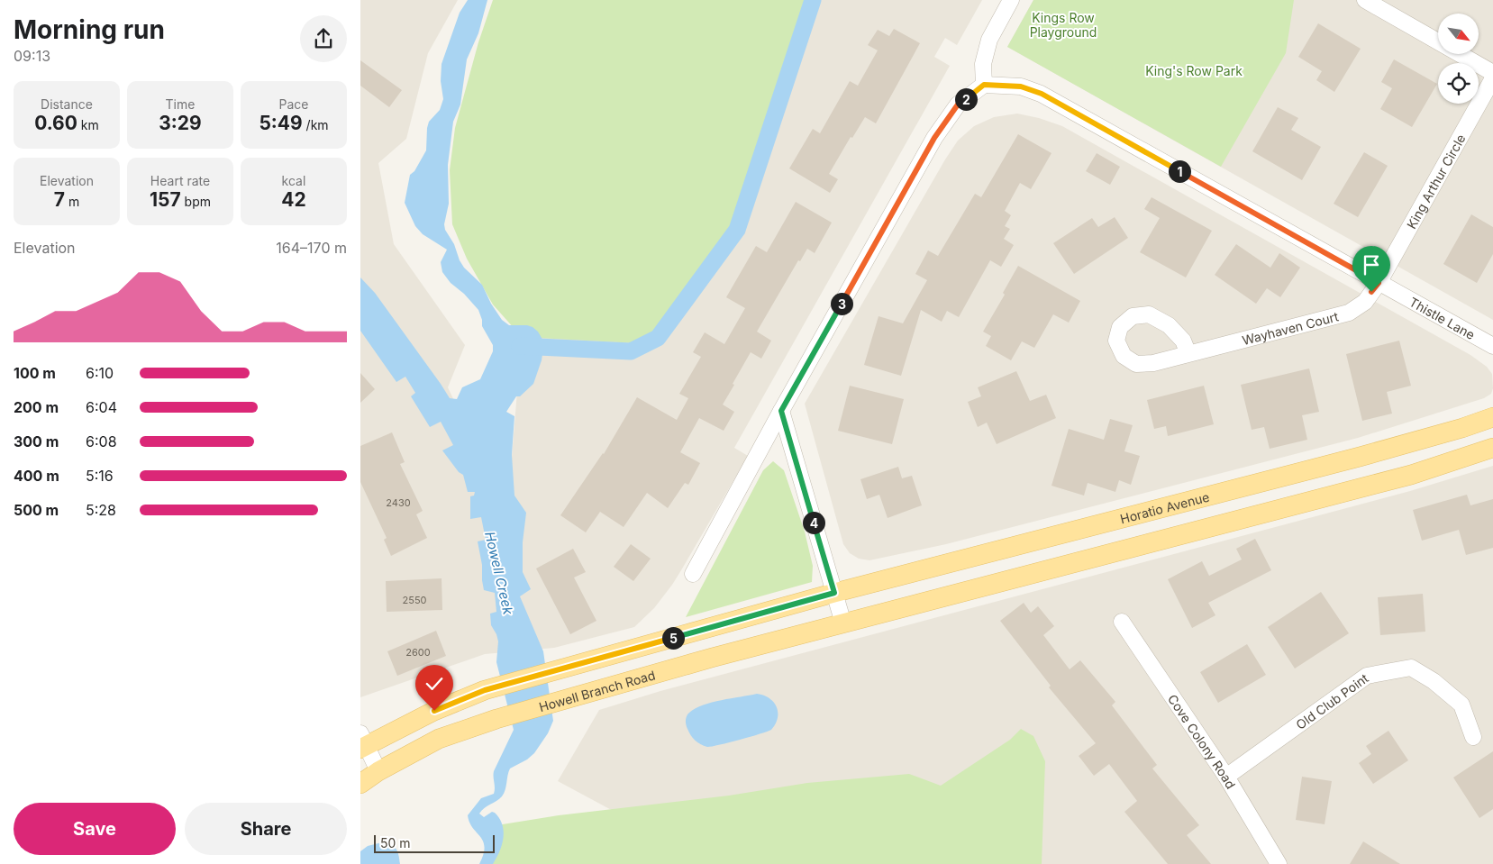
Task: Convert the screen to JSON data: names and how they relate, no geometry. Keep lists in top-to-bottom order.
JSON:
{
  "streets": {
    "main road": ["Horatio Avenue", "Howell Branch Road"],
    "street": [
      "King Arthur Circle",
      "Thistle Lane",
      "Wayhaven Court",
      "Old Club Point",
      "Cove Colony Road"
    ]
  },
  "crossings": [
    ["King Arthur Circle", "Thistle Lane"],
    ["King Arthur Circle", "Wayhaven Court"],
    ["Thistle Lane", "Wayhaven Court"],
    ["Old Club Point", "Cove Colony Road"]
  ],
  "water": ["Howell Creek"],
  "parks": ["Kings Row Playground", "King's Row Park"],
  "house_numbers": ["2430", "2550", "2600"],
  "scale_bar": "50 m",
  "north": "bottom right",
  "page": {
    "heading": ["Morning run", "09:13"],
    "stats": [
      ["Distance", "0.60 km"],
      ["Time", "3:29"],
      ["Pace", "5:49 /km"],
      ["Elevation", "7 m"],
      ["Heart rate", "157 bpm"],
      ["kcal", "42"]
    ],
    "pins": [
      "2",
      "1",
      "3",
      "4",
      "5"
    ],
    "chart": ["Elevation", "164–170 m"],
    "list": [
      {
        "name": "100 m",
        "note": "6:10"
      },
      {
        "name": "200 m",
        "note": "6:04"
      },
      {
        "name": "300 m",
        "note": "6:08"
      },
      {
        "name": "400 m",
        "note": "5:16"
      },
      {
        "name": "500 m",
        "note": "5:28"
      }
    ],
    "buttons": ["Save", "Share"],
    "scale": "50 m"
  }
}
